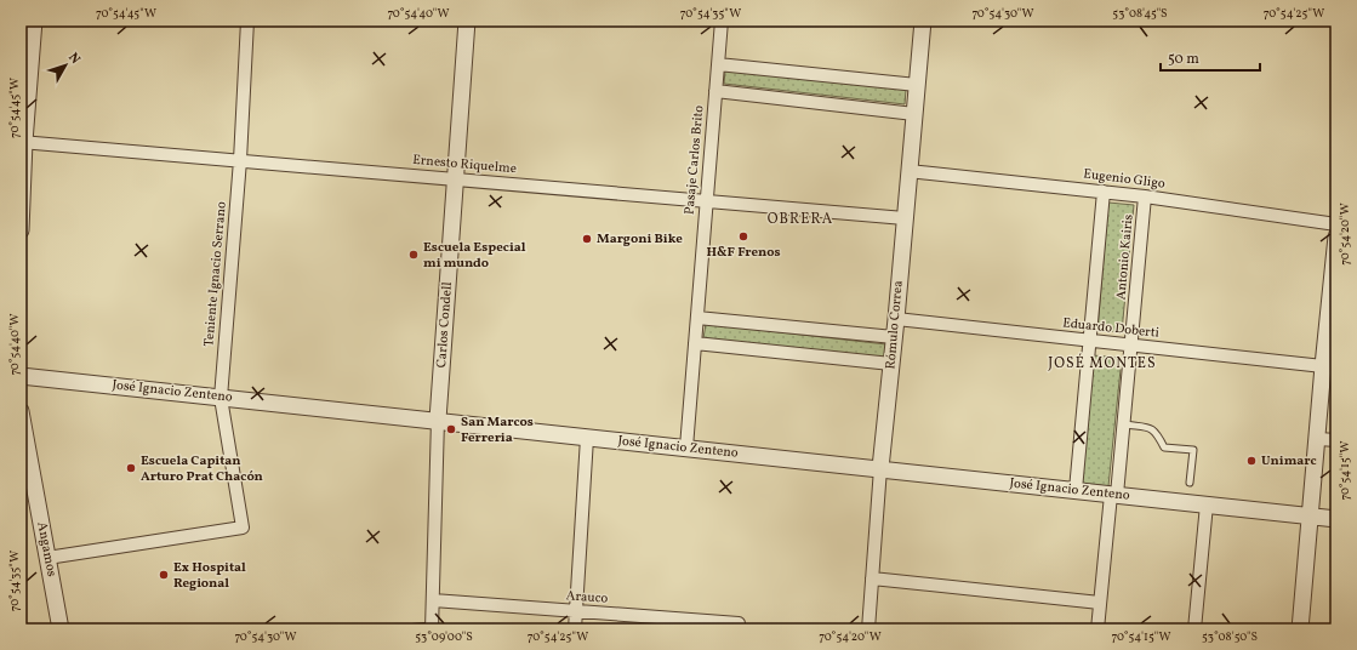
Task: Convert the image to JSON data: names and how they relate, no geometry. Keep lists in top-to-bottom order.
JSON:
{
  "streets": {
    "street": [
      "Pasaje Carlos Brito",
      "Ernesto Riquelme",
      "Eugenio Gligo",
      "Antonio Kairis",
      "Teniente Ignacio Serrano",
      "Carlos Condell",
      "Rómulo Correa",
      "Eduardo Doberti",
      "José Ignacio Zenteno",
      "Angamos",
      "Arauco"
    ]
  },
  "crossings": [
    ["Pasaje Carlos Brito", "Ernesto Riquelme"],
    ["Pasaje Carlos Brito", "José Ignacio Zenteno"],
    ["Ernesto Riquelme", "Teniente Ignacio Serrano"],
    ["Ernesto Riquelme", "Carlos Condell"],
    ["Ernesto Riquelme", "Rómulo Correa"],
    ["Eugenio Gligo", "Antonio Kairis"],
    ["Eugenio Gligo", "Rómulo Correa"],
    ["Antonio Kairis", "Eduardo Doberti"],
    ["Antonio Kairis", "José Ignacio Zenteno"],
    ["Teniente Ignacio Serrano", "José Ignacio Zenteno"],
    ["Teniente Ignacio Serrano", "Angamos"],
    ["Carlos Condell", "José Ignacio Zenteno"],
    ["Carlos Condell", "Arauco"],
    ["Rómulo Correa", "Eduardo Doberti"],
    ["Rómulo Correa", "José Ignacio Zenteno"]
  ],
  "districts": ["OBRERA", "JOSÉ MONTES"],
  "places": [
    "H&F Frenos",
    "Margoni Bike",
    "Escuela Especial mi mundo",
    "San Marcos Ferreria",
    "Unimarc",
    "Escuela Capitan Arturo Prat Chacón",
    "Ex Hospital Regional"
  ],
  "scale_bar": "50 m",
  "north": "top right",
  "coordinates": [
    "70°54'45\"W",
    "70°54'40\"W",
    "70°54'35\"W",
    "70°54'30\"W",
    "53°08'45\"S",
    "70°54'25\"W",
    "70°54'20\"W",
    "70°54'15\"W",
    "53°09'00\"S",
    "53°08'50\"S"
  ]
}
